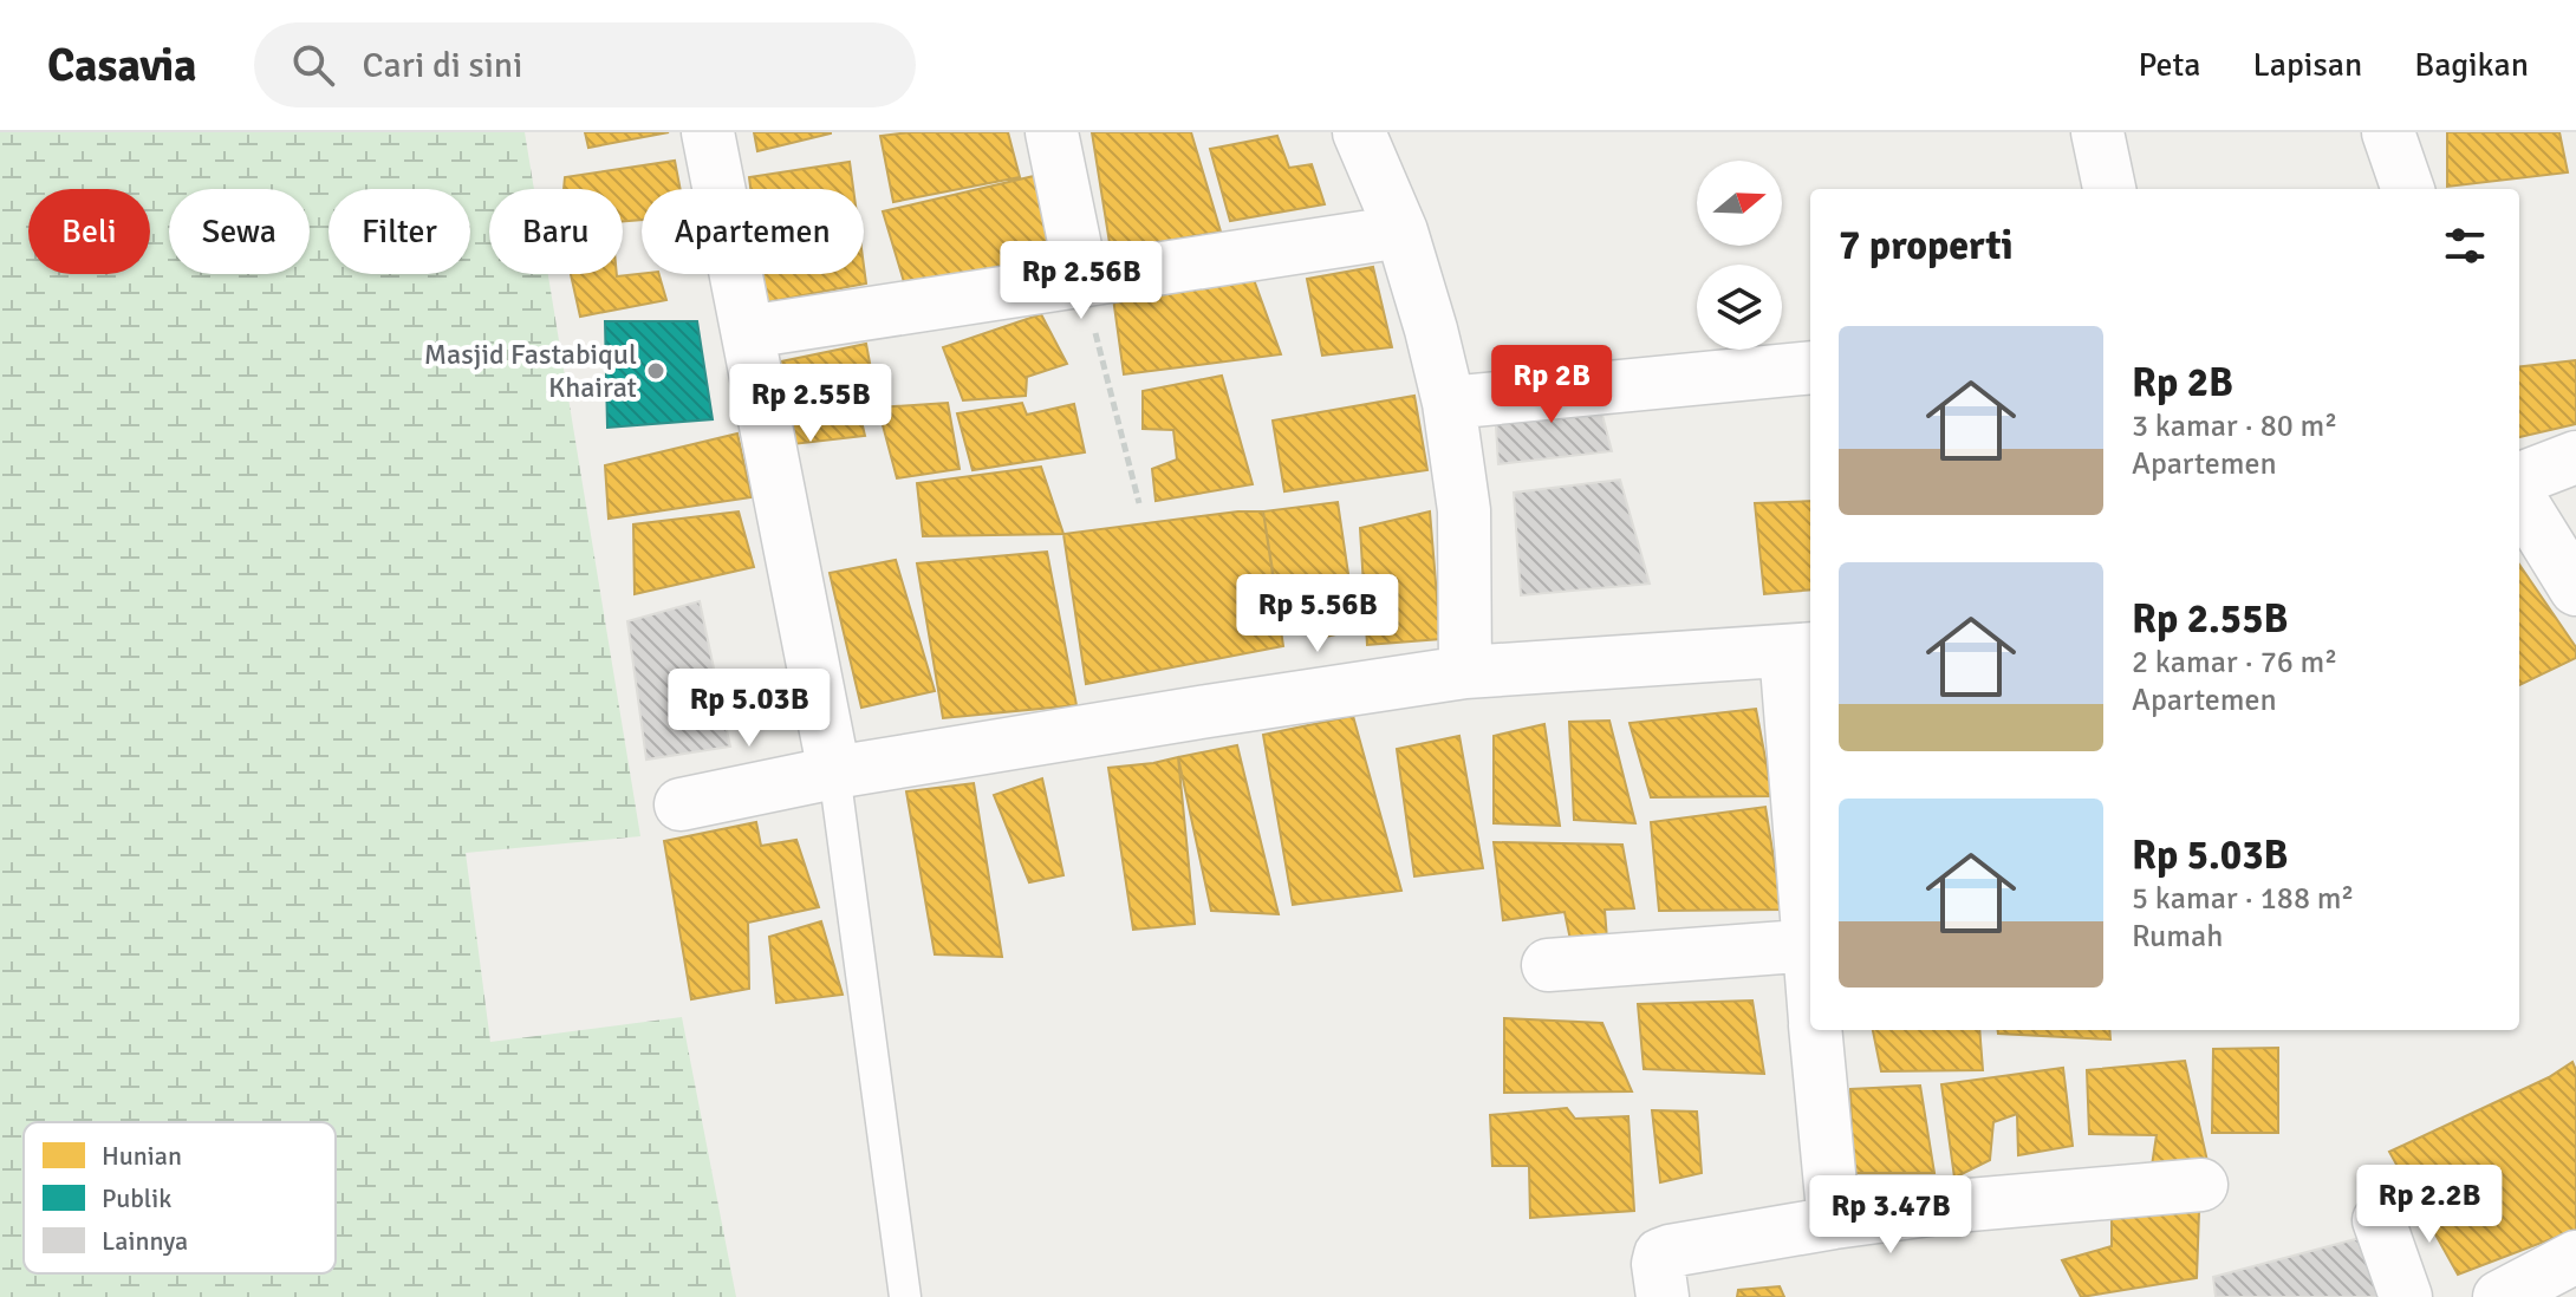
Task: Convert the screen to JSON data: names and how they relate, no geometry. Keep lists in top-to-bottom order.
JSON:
{
  "places": ["Masjid Fastabiqul Khairat"],
  "legend": ["Hunian", "Publik", "Lainnya"],
  "north": "right",
  "page": {
    "header": "Casavia",
    "search": "Cari di sini",
    "nav": ["Peta", "Lapisan", "Bagikan"],
    "chip": [
      "Beli",
      "Sewa",
      "Filter",
      "Baru",
      "Apartemen"
    ],
    "heading": "7 properti",
    "price": [
      "Rp 2.56B",
      "Rp 2B",
      "Rp 2.55B",
      "Rp 5.56B",
      "Rp 5.03B",
      "Rp 2.2B",
      "Rp 3.47B"
    ],
    "list": [
      {
        "name": "Rp 2B",
        "note": "3 kamar · 80 m² · Apartemen"
      },
      {
        "name": "Rp 2.55B",
        "note": "2 kamar · 76 m² · Apartemen"
      },
      {
        "name": "Rp 5.03B",
        "note": "5 kamar · 188 m² · Rumah"
      }
    ]
  }
}
